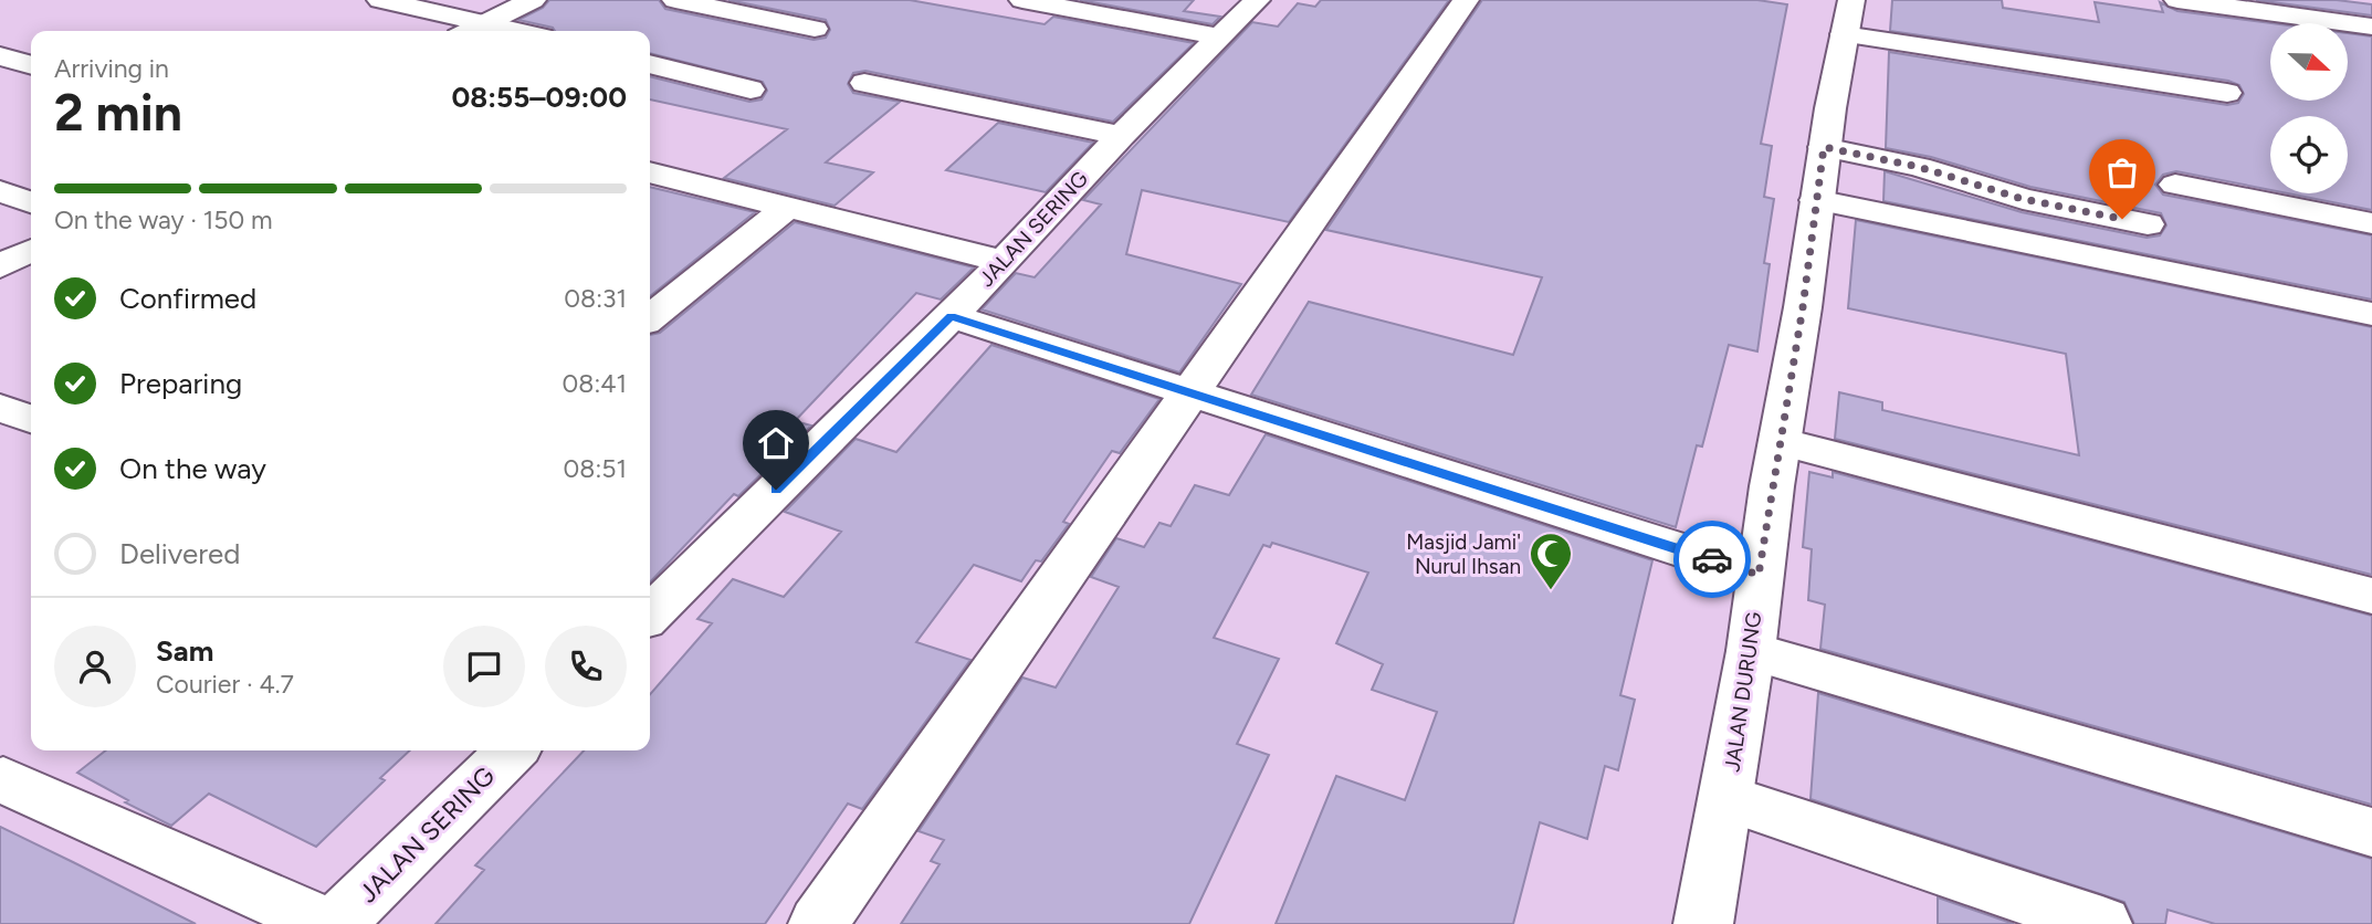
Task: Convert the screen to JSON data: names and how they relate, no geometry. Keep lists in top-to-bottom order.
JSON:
{
  "streets": {
    "street": ["JALAN SERING", "JALAN DURUNG"]
  },
  "places": {
    "mosque": ["Masjid Jami' Nurul Ihsan"]
  },
  "north": "right",
  "page": {
    "heading": ["2 min", "Arriving in", "08:55–09:00"],
    "panel": ["Sam", "Courier · 4.7"],
    "bar": "On the way · 150 m",
    "list": [
      ["Confirmed", "08:31"],
      ["Preparing", "08:41"],
      ["On the way", "08:51"],
      "Delivered"
    ]
  }
}
